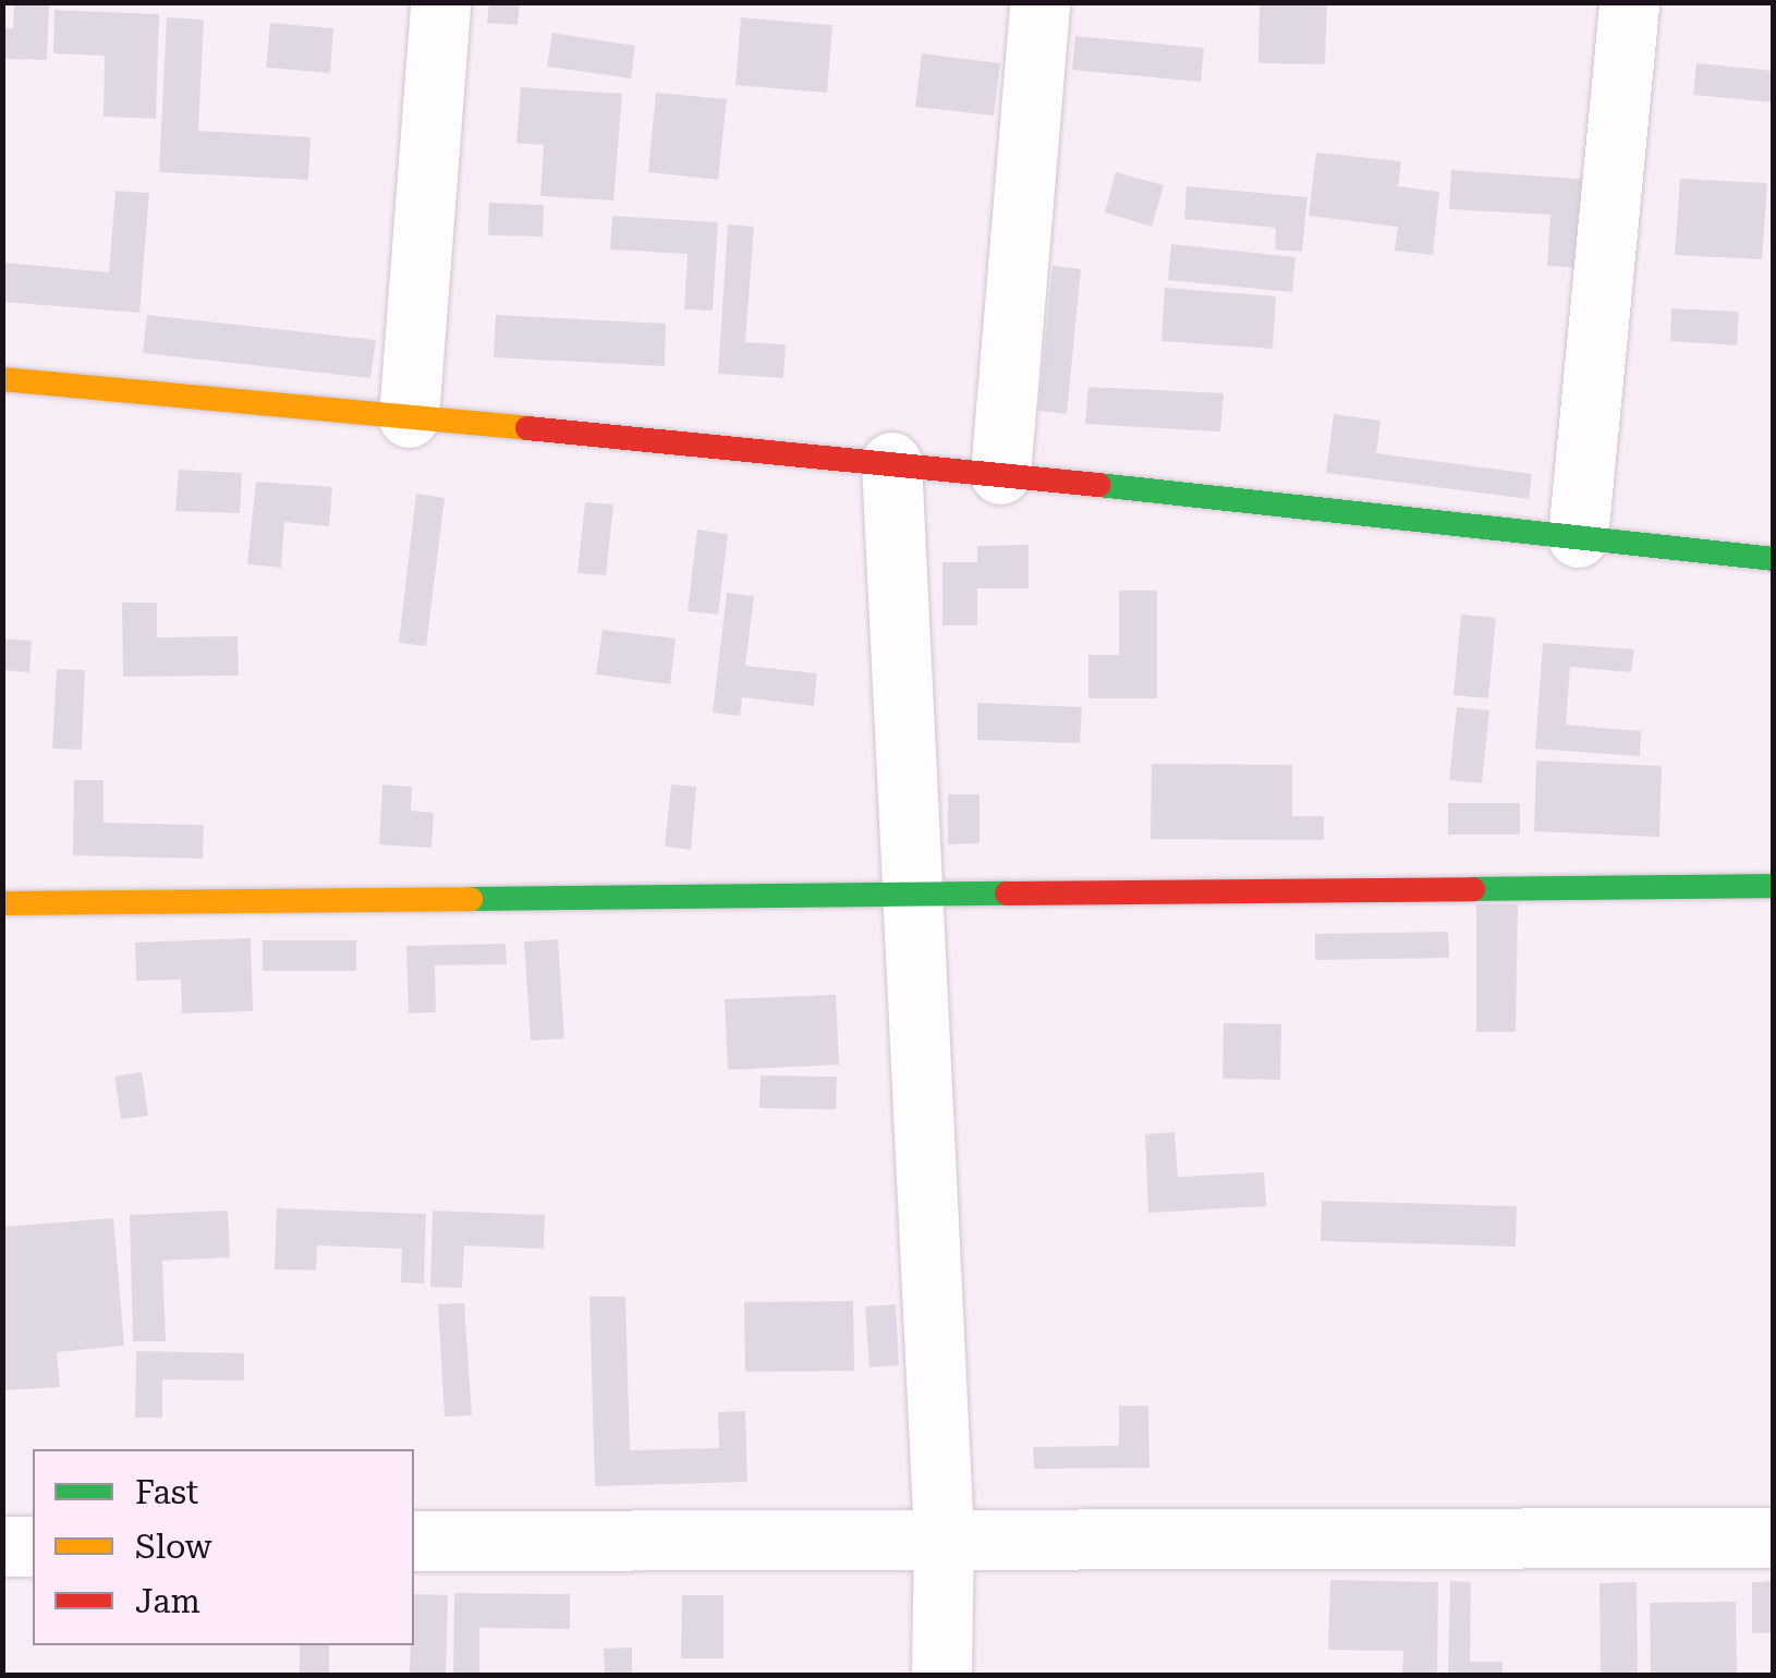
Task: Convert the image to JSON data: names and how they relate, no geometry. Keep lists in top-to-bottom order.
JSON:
{
  "legend": ["Fast", "Slow", "Jam"]
}
